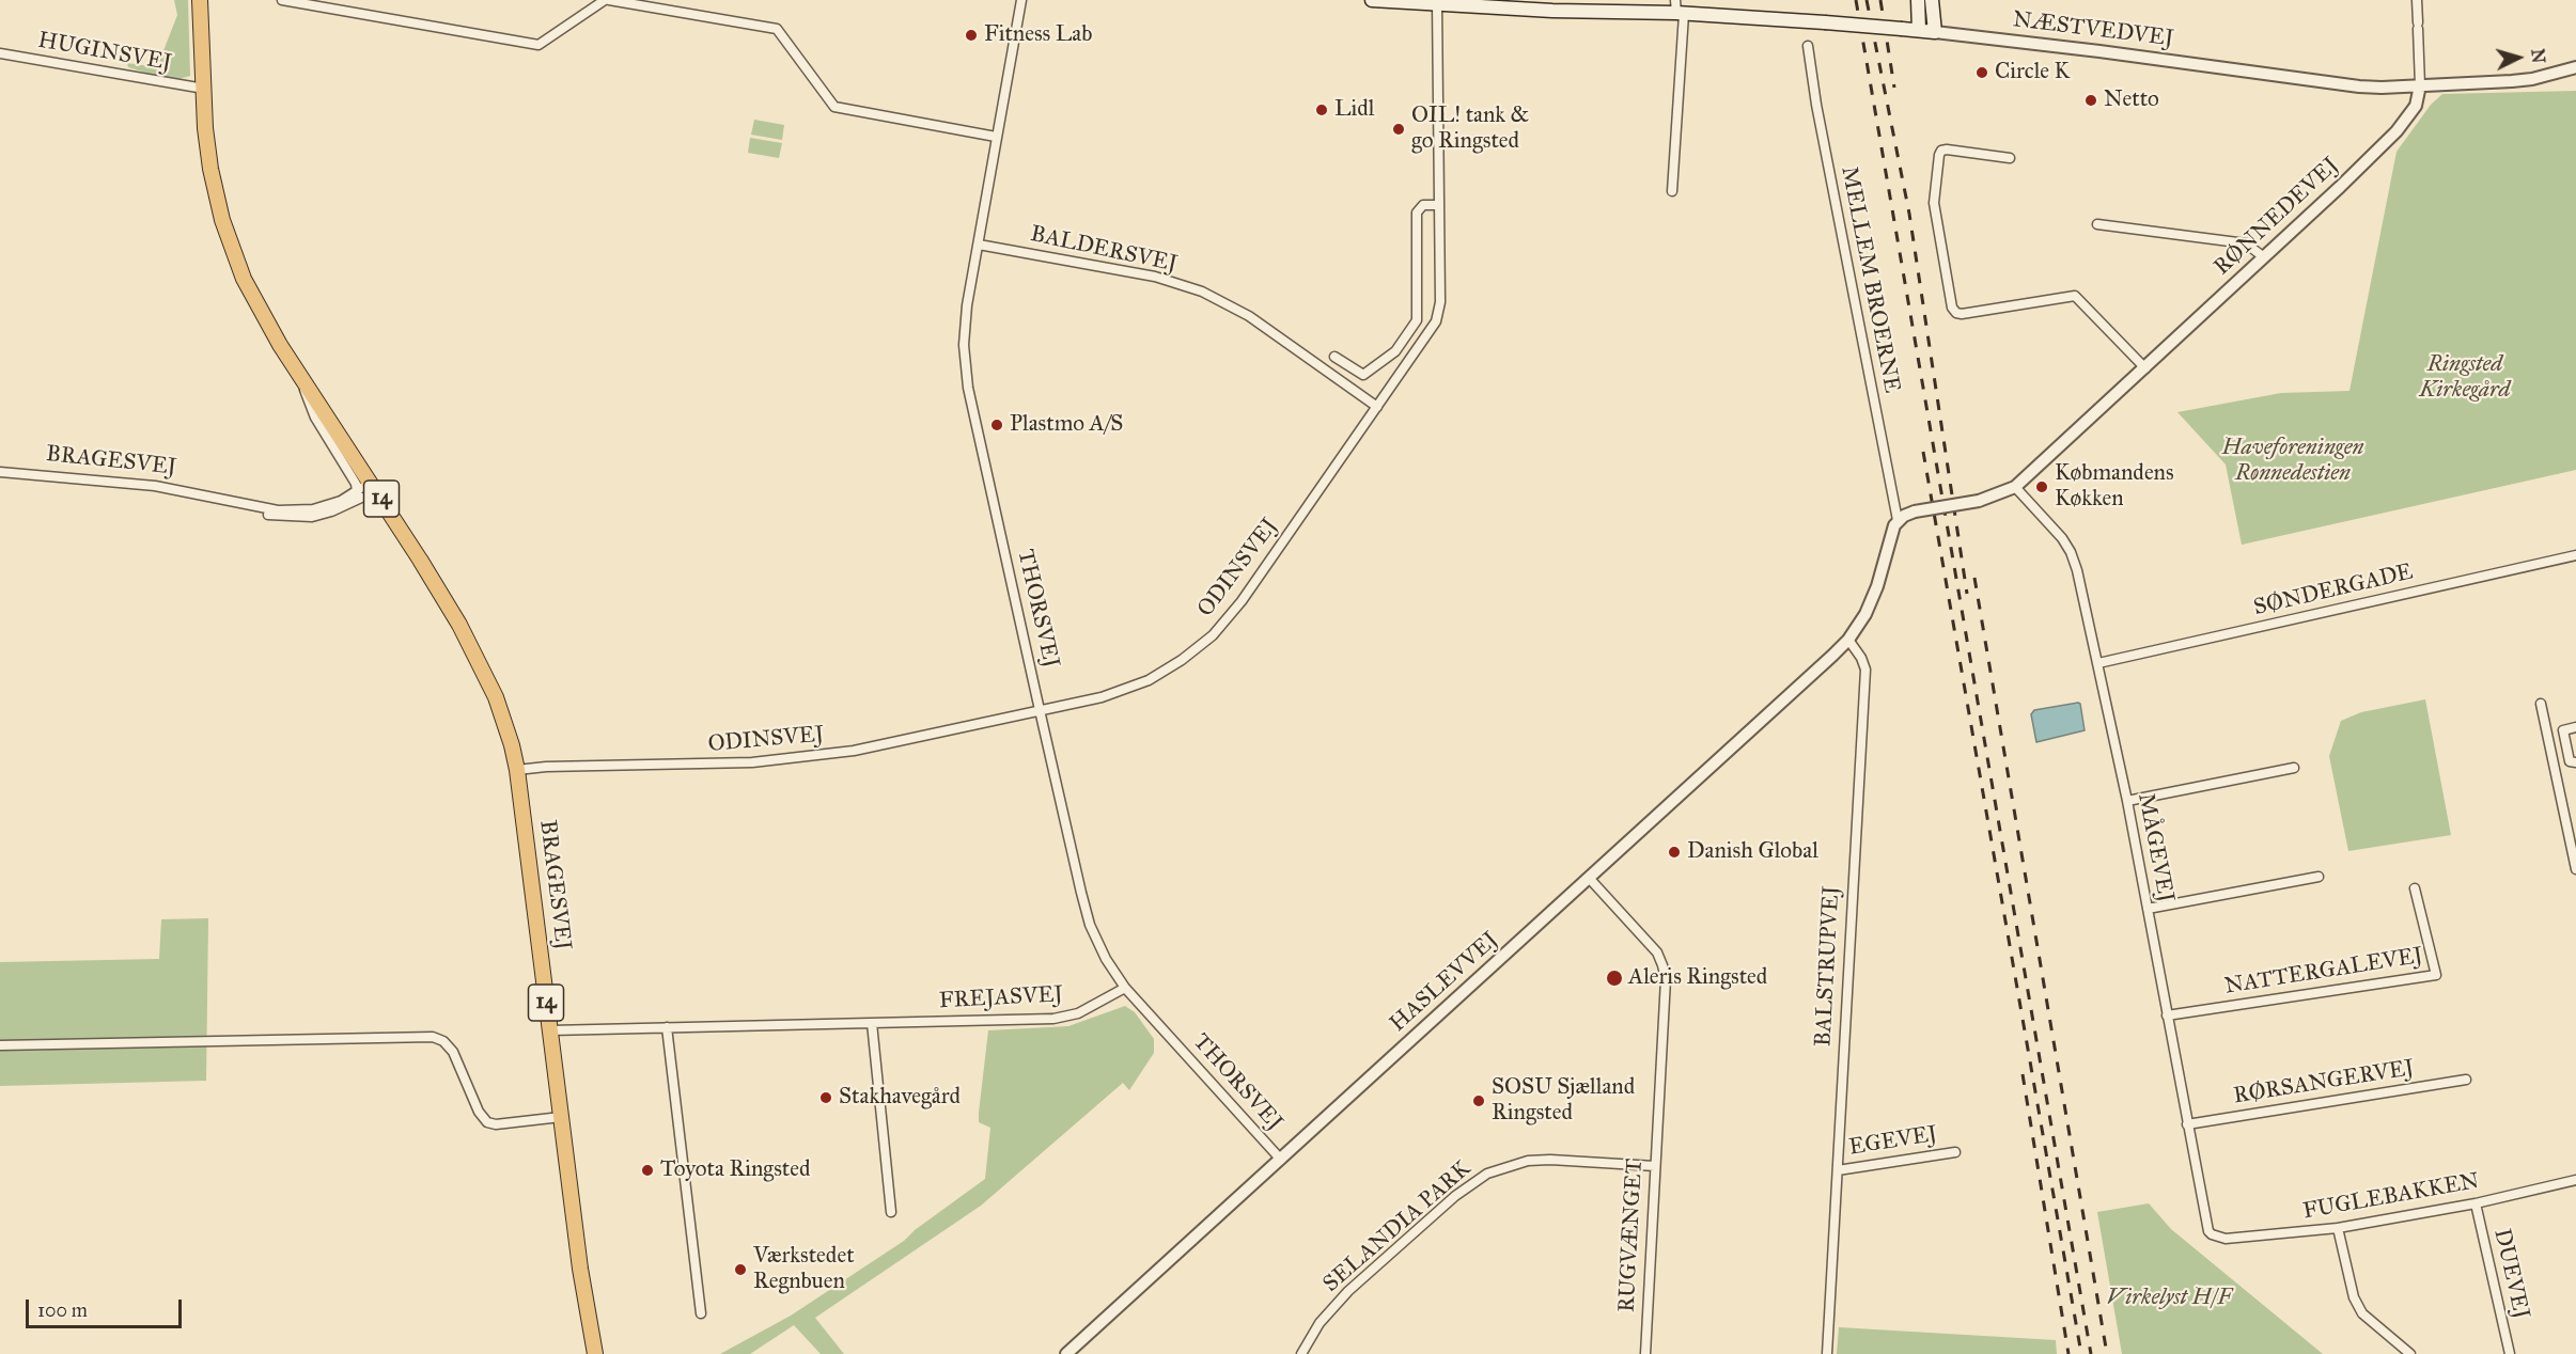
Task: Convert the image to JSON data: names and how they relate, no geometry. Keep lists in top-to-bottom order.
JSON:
{
  "streets": {
    "main road": ["NÆSTVEDVEJ", "BRAGESVEJ", "14"],
    "street": [
      "HUGINSVEJ",
      "RØNNEDEVEJ",
      "BALDERSVEJ",
      "MELLEM BROERNE",
      "ODINSVEJ",
      "SØNDERGADE",
      "THORSVEJ",
      "MÅGEVEJ",
      "BALSTRUPVEJ",
      "NATTERGALEVEJ",
      "HASLEVVEJ",
      "FREJASVEJ",
      "RØRSANGERVEJ",
      "EGEVEJ",
      "FUGLEBAKKEN",
      "SELANDIA PARK",
      "RUGVÆNGET",
      "DUEVEJ"
    ]
  },
  "crossings": [
    ["NÆSTVEDVEJ", "RØNNEDEVEJ"],
    ["NÆSTVEDVEJ", "ODINSVEJ"],
    ["HUGINSVEJ", "BRAGESVEJ"],
    ["RØNNEDEVEJ", "MELLEM BROERNE"],
    ["RØNNEDEVEJ", "MÅGEVEJ"],
    ["BALDERSVEJ", "ODINSVEJ"],
    ["BALDERSVEJ", "THORSVEJ"],
    ["BRAGESVEJ", "ODINSVEJ"],
    ["BRAGESVEJ", "FREJASVEJ"],
    ["ODINSVEJ", "THORSVEJ"],
    ["SØNDERGADE", "MÅGEVEJ"],
    ["THORSVEJ", "HASLEVVEJ"],
    ["THORSVEJ", "FREJASVEJ"],
    ["MÅGEVEJ", "NATTERGALEVEJ"],
    ["MÅGEVEJ", "RØRSANGERVEJ"],
    ["MÅGEVEJ", "FUGLEBAKKEN"],
    ["BALSTRUPVEJ", "HASLEVVEJ"],
    ["BALSTRUPVEJ", "EGEVEJ"],
    ["HASLEVVEJ", "RUGVÆNGET"],
    ["FUGLEBAKKEN", "DUEVEJ"],
    ["SELANDIA PARK", "RUGVÆNGET"]
  ],
  "parks": ["Ringsted Kirkegård", "Haveforeningen Rønnedestien", "Virkelyst H/F"],
  "places": [
    "Fitness Lab",
    "Circle K",
    "Netto",
    "Lidl",
    "OIL! tank & go Ringsted",
    "Plastmo A/S",
    "Købmandens Køkken",
    "Danish Global",
    "Aleris Ringsted",
    "Stakhavegård",
    "SOSU Sjælland Ringsted",
    "Toyota Ringsted",
    "Værkstedet Regnbuen"
  ],
  "scale_bar": "100 m",
  "north": "right"
}
